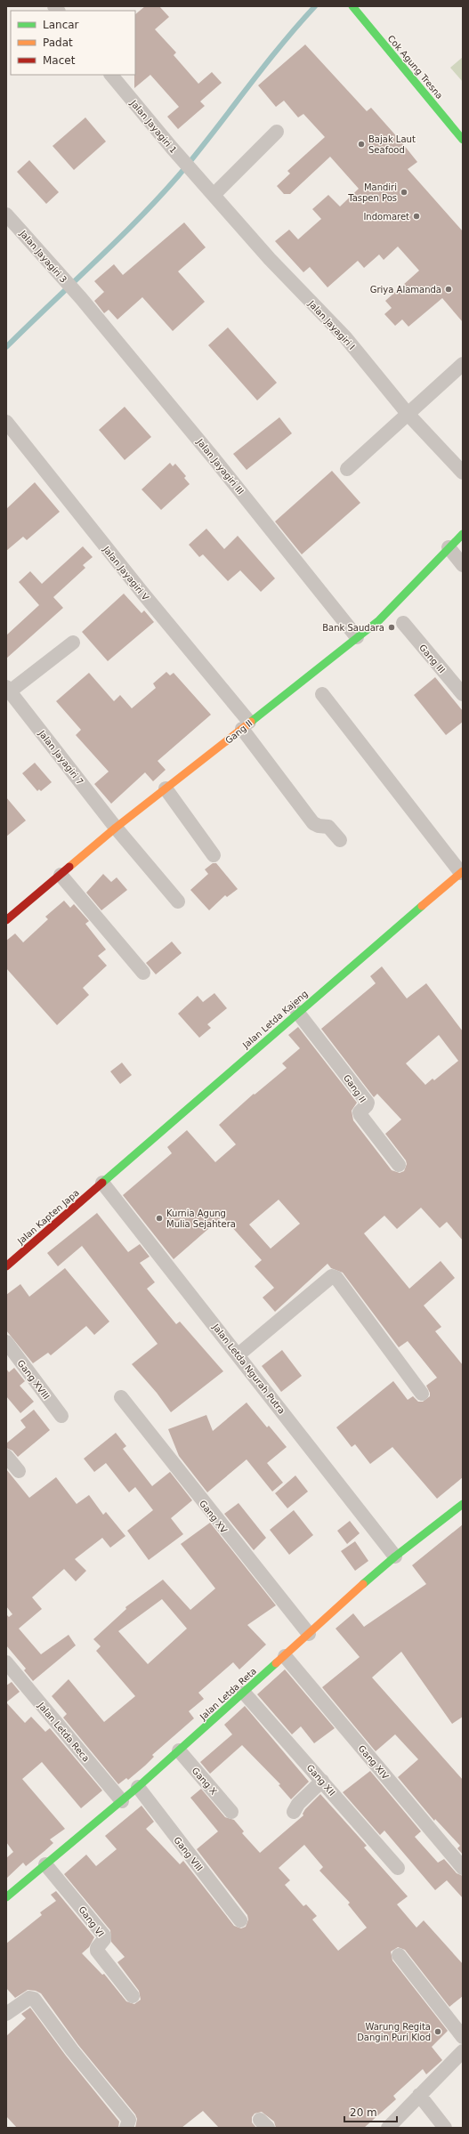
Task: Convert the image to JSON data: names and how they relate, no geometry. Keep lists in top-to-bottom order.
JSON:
{
  "streets": {
    "street": [
      "Cok Agung Tresna",
      "Jalan Jayagiri 1",
      "Jalan Jayagiri 3",
      "Jalan Jayagiri I",
      "Jalan Jayagiri III",
      "Jalan Jayagiri V",
      "Gang III",
      "Gang II",
      "Jalan Jayagiri 7",
      "Jalan Letda Kajeng",
      "Jalan Kapten Japa",
      "Jalan Letda Ngurah Putra",
      "Gang XVIII",
      "Gang XV",
      "Jalan Letda Reta",
      "Jalan Letda Reca",
      "Gang XIV",
      "Gang XII",
      "Gang X",
      "Gang VIII",
      "Gang VI"
    ]
  },
  "crossings": [
    ["Jalan Jayagiri 1", "Jalan Jayagiri I"],
    ["Jalan Jayagiri 3", "Jalan Jayagiri III"],
    ["Jalan Jayagiri III", "Gang II"],
    ["Jalan Jayagiri V", "Gang II"],
    ["Gang II", "Jalan Jayagiri 7"],
    ["Gang II", "Jalan Letda Kajeng"],
    ["Jalan Letda Kajeng", "Jalan Kapten Japa"],
    ["Jalan Letda Kajeng", "Jalan Letda Ngurah Putra"],
    ["Jalan Kapten Japa", "Jalan Letda Ngurah Putra"],
    ["Jalan Letda Ngurah Putra", "Jalan Letda Reta"],
    ["Gang XV", "Jalan Letda Reta"],
    ["Jalan Letda Reta", "Jalan Letda Reca"],
    ["Jalan Letda Reta", "Gang XIV"],
    ["Jalan Letda Reta", "Gang XII"],
    ["Jalan Letda Reta", "Gang X"],
    ["Jalan Letda Reta", "Gang VIII"],
    ["Jalan Letda Reta", "Gang VI"]
  ],
  "places": [
    "Bajak Laut Seafood",
    "Mandiri Taspen Pos",
    "Indomaret",
    "Griya Alamanda",
    "Bank Saudara",
    "Kurnia Agung Mulia Sejahtera",
    "Warung Regita Dangin Puri Klod"
  ],
  "legend": ["Lancar", "Padat", "Macet"],
  "scale_bar": "20 m"
}
